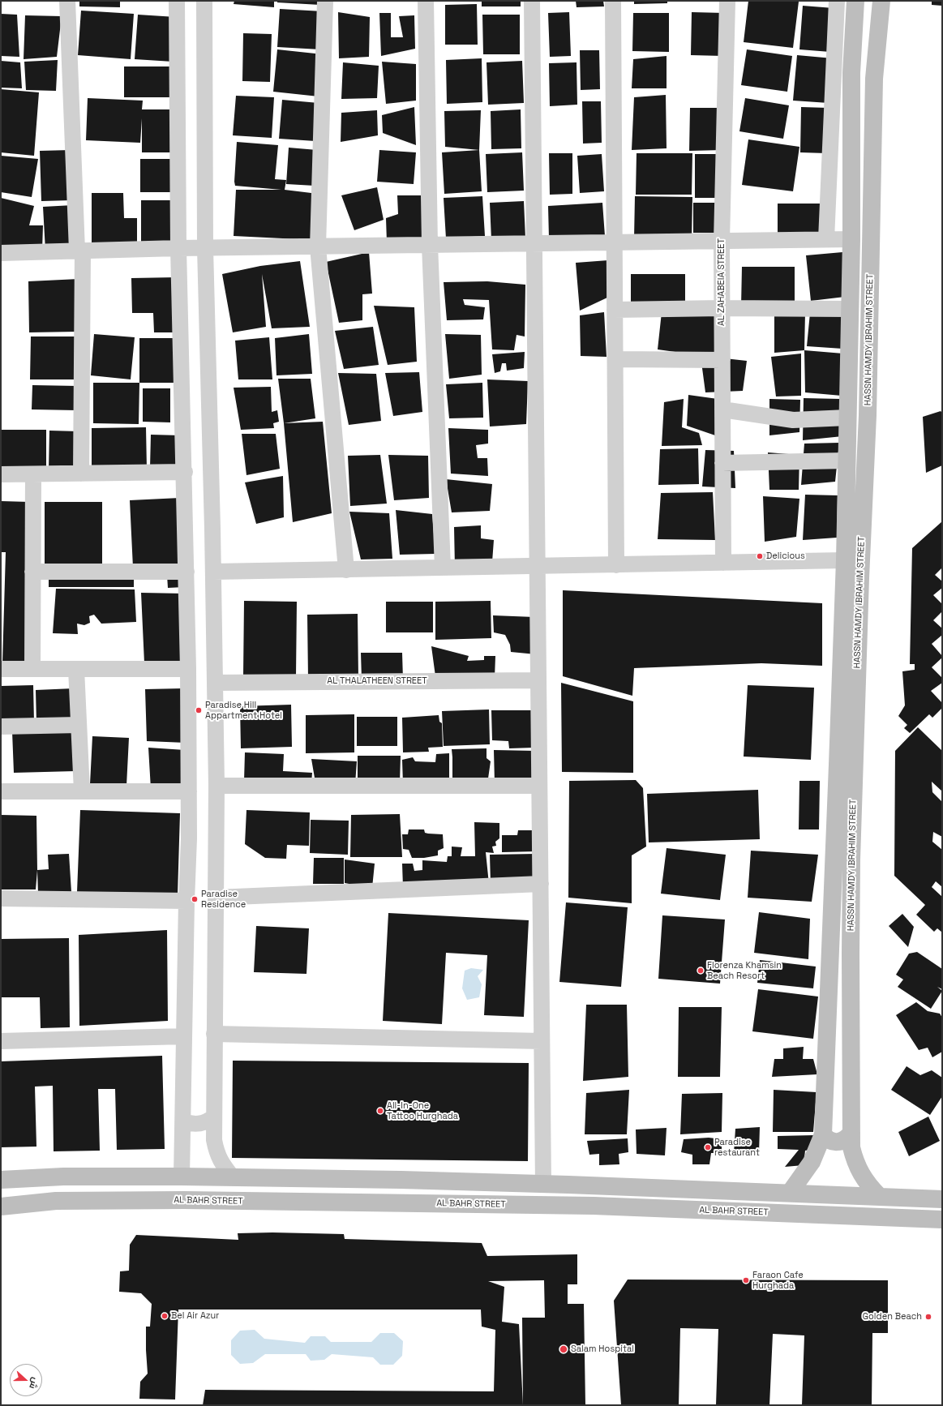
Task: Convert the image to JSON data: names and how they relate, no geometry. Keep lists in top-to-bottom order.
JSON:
{
  "streets": {
    "main road": ["HASSN HAMDY IBRAHIM STREET", "AL BAHR STREET"],
    "street": ["AL ZAHABEIA STREET", "AL THALATHEEN STREET"]
  },
  "places": [
    "Delicious",
    "Paradise Hill Appartment Hotel",
    "Paradise Residence",
    "Florenza Khamsin Beach Resort",
    "All-In-One Tattoo Hurghada",
    "Paradise restaurant",
    "Faraon Cafe Hurghada",
    "Bel Air Azur",
    "Golden Beach",
    "Salam Hospital"
  ],
  "north": "right"
}
